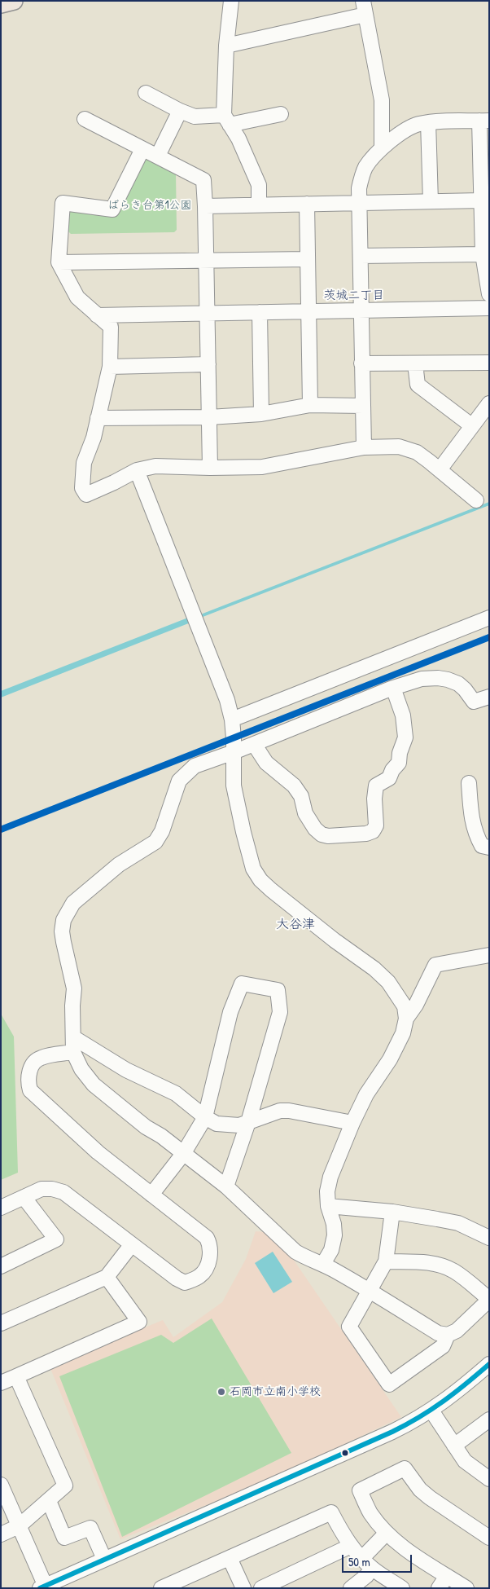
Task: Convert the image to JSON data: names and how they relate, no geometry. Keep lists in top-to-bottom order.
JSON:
{
  "districts": ["茨城二丁目", "大谷津"],
  "parks": ["ばらき台第1公園"],
  "places": ["石岡市立南小学校"],
  "scale_bar": "50 m"
}
